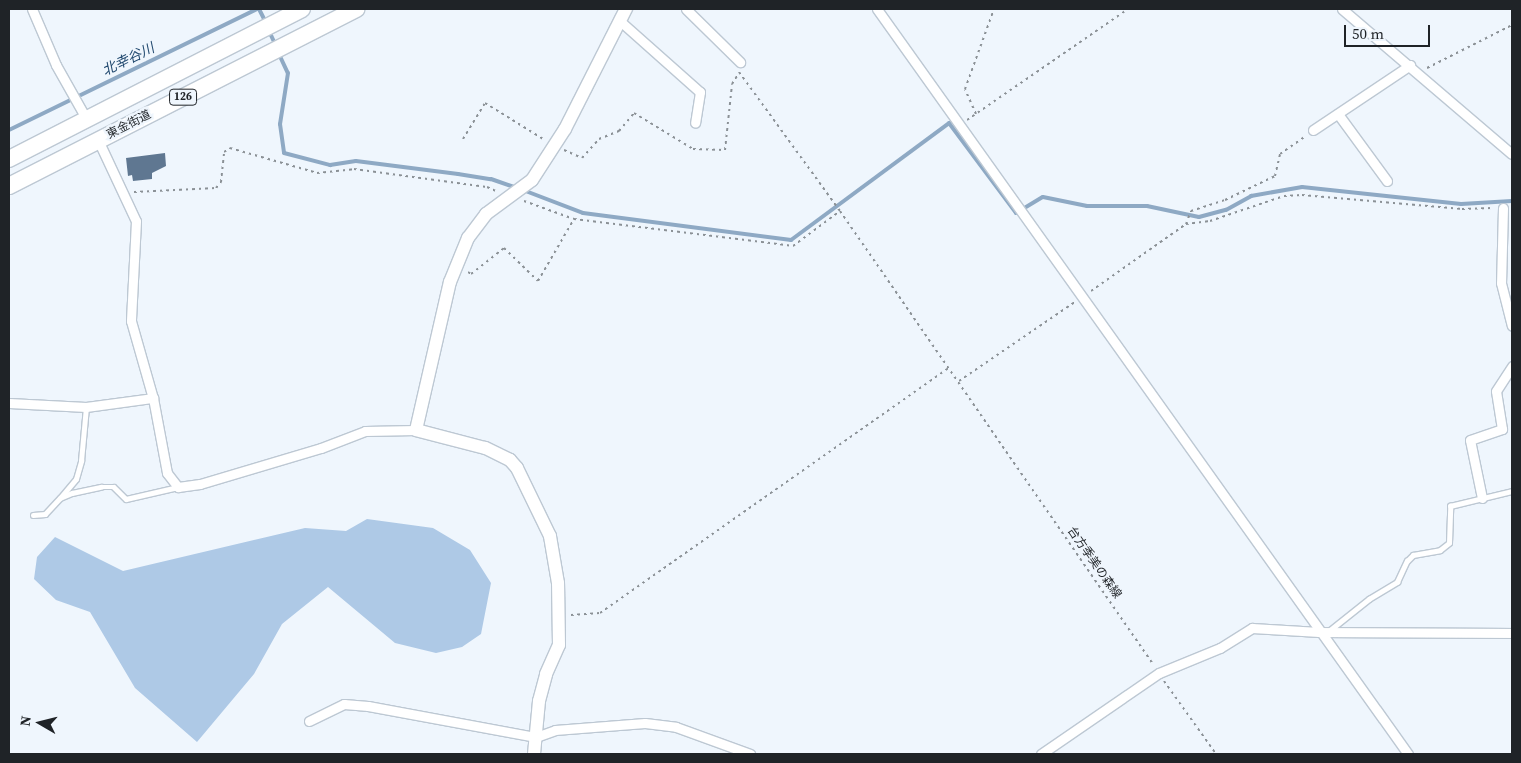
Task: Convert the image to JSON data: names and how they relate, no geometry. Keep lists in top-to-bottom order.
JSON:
{
  "streets": {
    "highway": ["126", "東金街道"],
    "path": ["台方季美の森線"]
  },
  "water": ["北幸谷川"],
  "scale_bar": "50 m",
  "north": "left"
}
